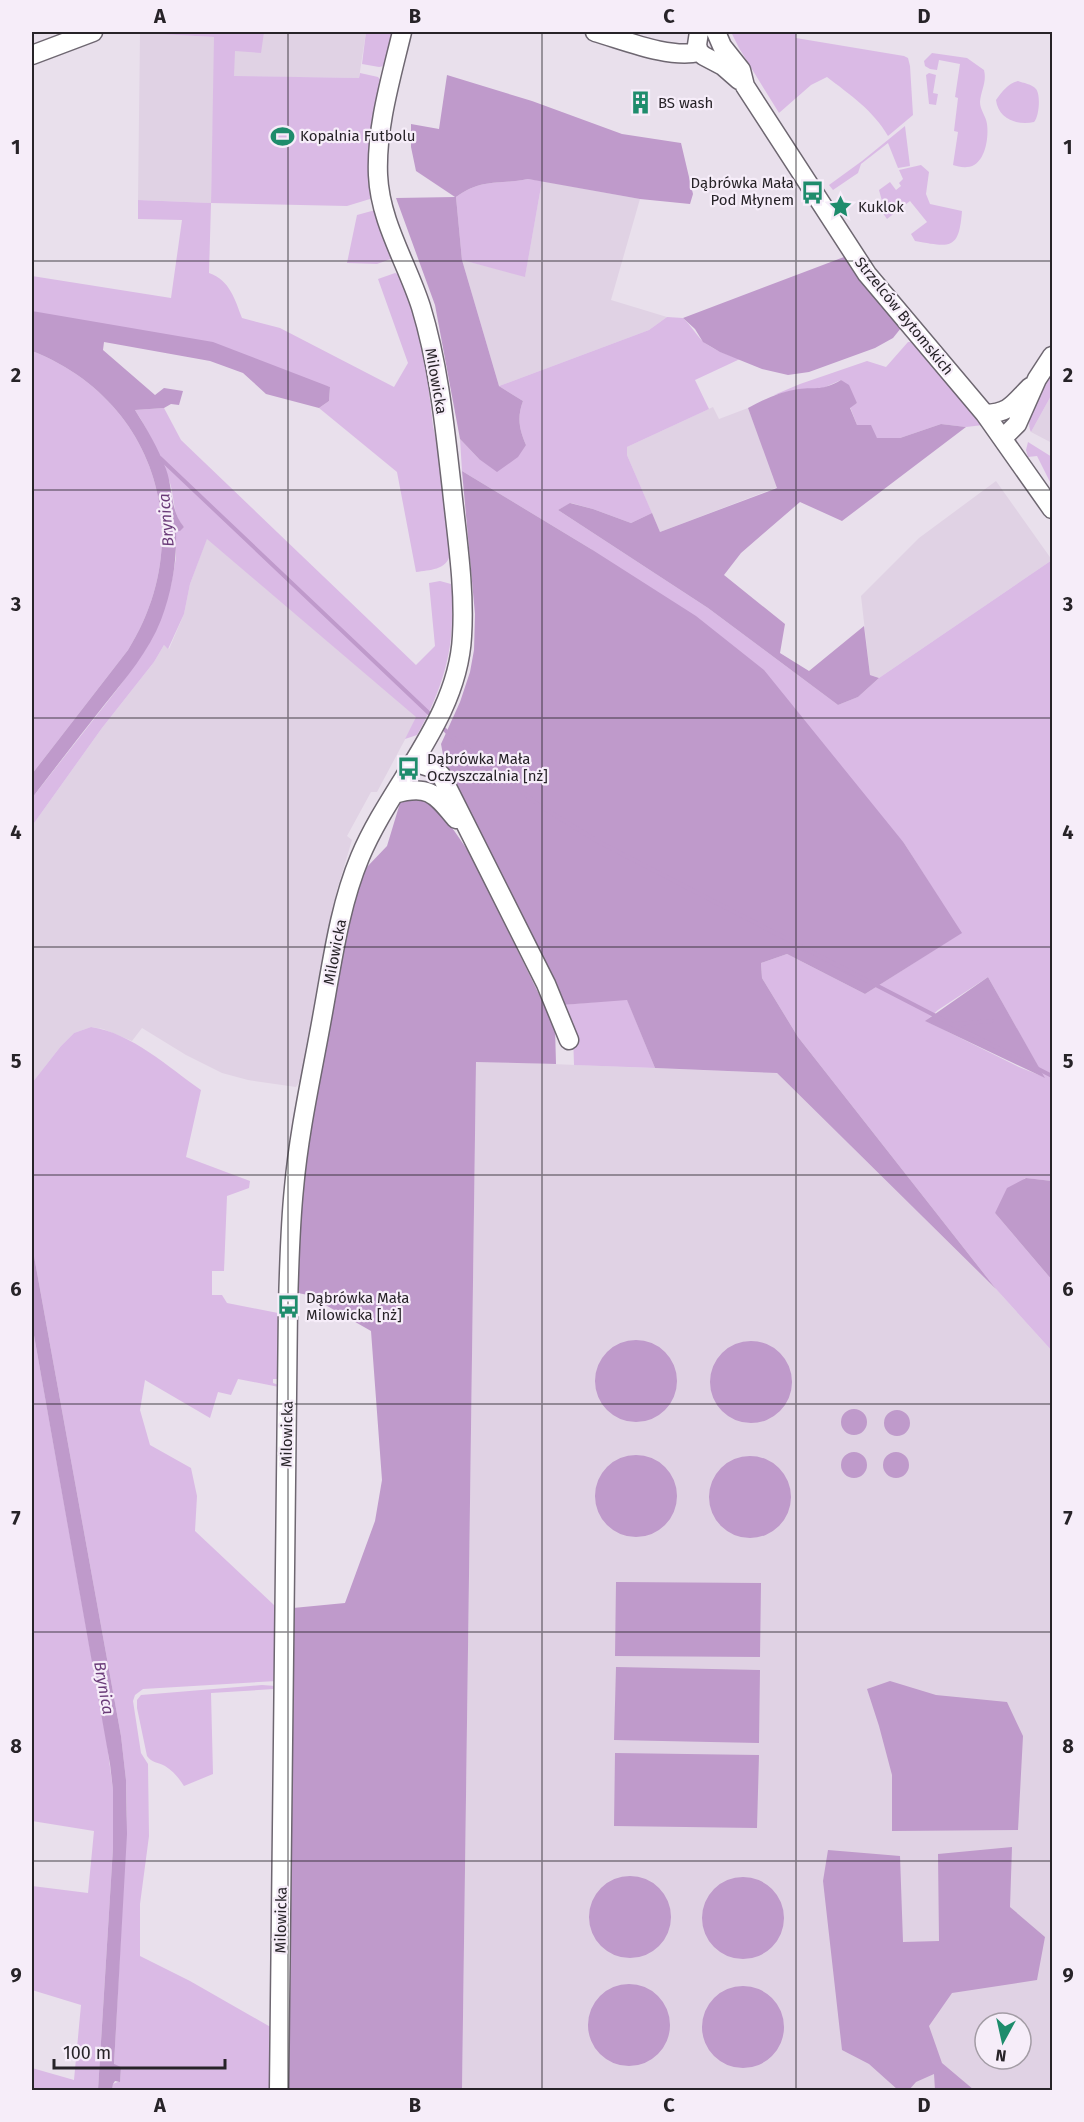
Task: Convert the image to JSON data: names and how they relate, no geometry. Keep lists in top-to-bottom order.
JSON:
{
  "streets": {
    "street": ["Strzelców Bytomskich", "Milowicka"]
  },
  "water": ["Brynica"],
  "places": {
    "building": ["BS wash"],
    "sports": ["Kopalnia Futbolu"],
    "bus stop": ["Dąbrówka Mała Pod Młynem", "Dąbrówka Mała Oczyszczalnia [nż]", "Dąbrówka Mała Milowicka [nż]"],
    "place": ["Kuklok"]
  },
  "scale_bar": "100 m",
  "north": "bottom",
  "grid": {
    "columns": [
      "A",
      "B",
      "C",
      "D"
    ],
    "rows": [
      "1",
      "2",
      "3",
      "4",
      "5",
      "6",
      "7",
      "8",
      "9"
    ]
  }
}
